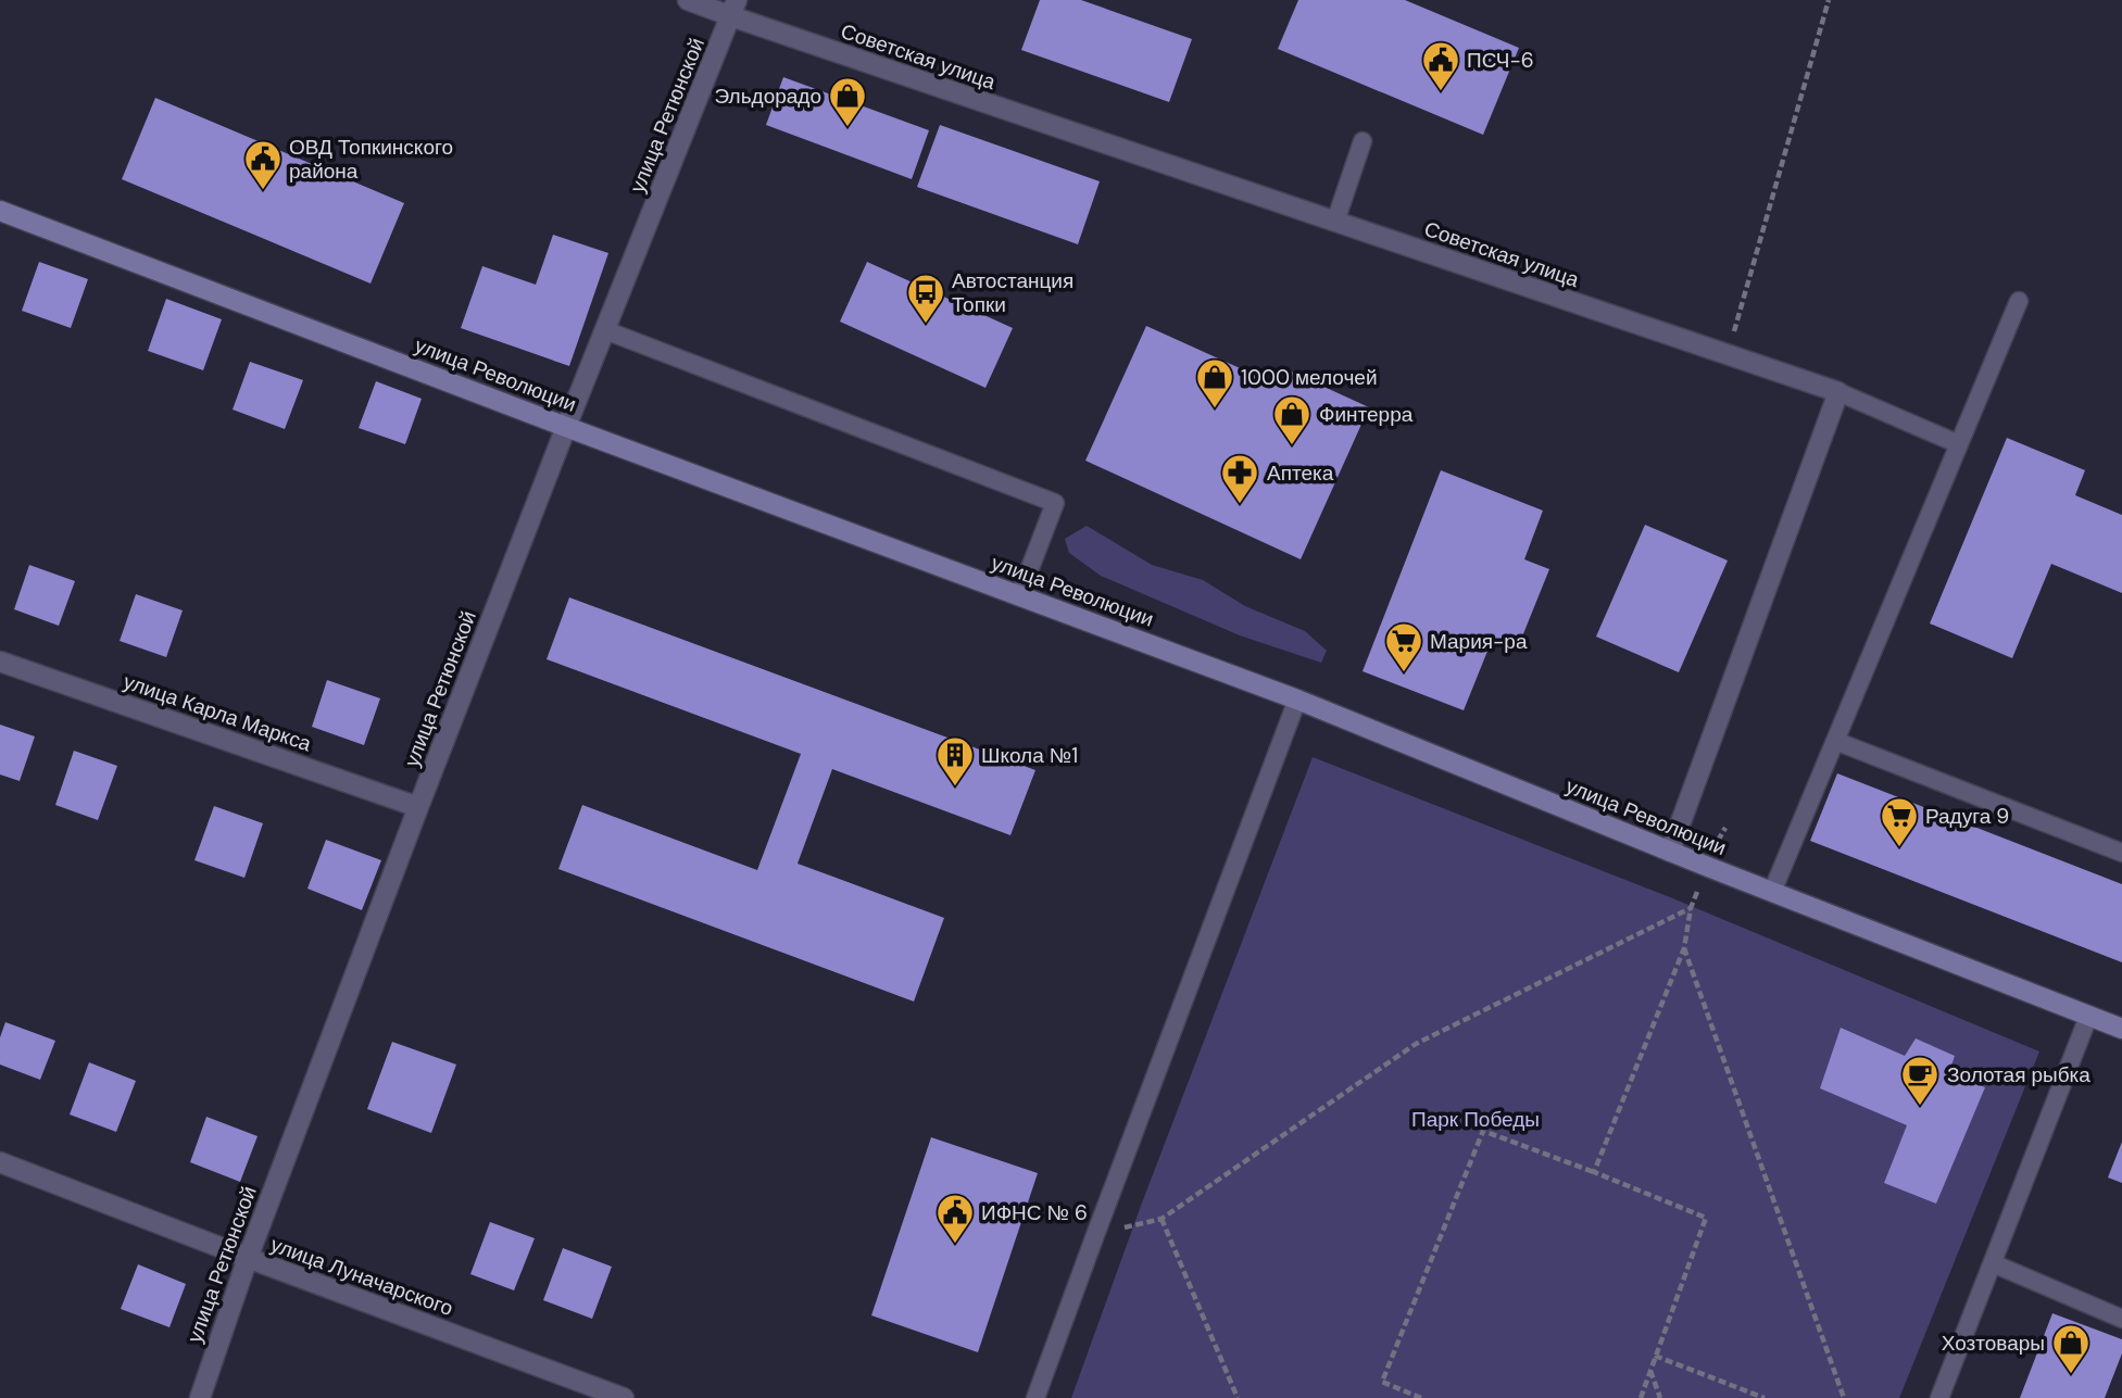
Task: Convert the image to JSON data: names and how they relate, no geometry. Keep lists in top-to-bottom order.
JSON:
{
  "streets": {
    "street": [
      "Советская улица",
      "улица Ретюнской",
      "улица Революции",
      "улица Карла Маркса",
      "улица Луначарского"
    ]
  },
  "crossings": [
    ["Советская улица", "улица Ретюнской"],
    ["улица Ретюнской", "улица Революции"],
    ["улица Ретюнской", "улица Карла Маркса"],
    ["улица Ретюнской", "улица Луначарского"]
  ],
  "parks": ["Парк Победы"],
  "places": {
    "public building": ["ПСЧ-6", "ОВД Топкинского района", "ИФНС № 6"],
    "shop": [
      "Эльдорадо",
      "1000 мелочей",
      "Финтерра",
      "Хозтовары"
    ],
    "bus stop": ["Автостанция Топки"],
    "pharmacy": ["Аптека"],
    "supermarket": ["Мария-ра", "Радуга 9"],
    "building": ["Школа №1"],
    "cafe": ["Золотая рыбка"]
  }
}
